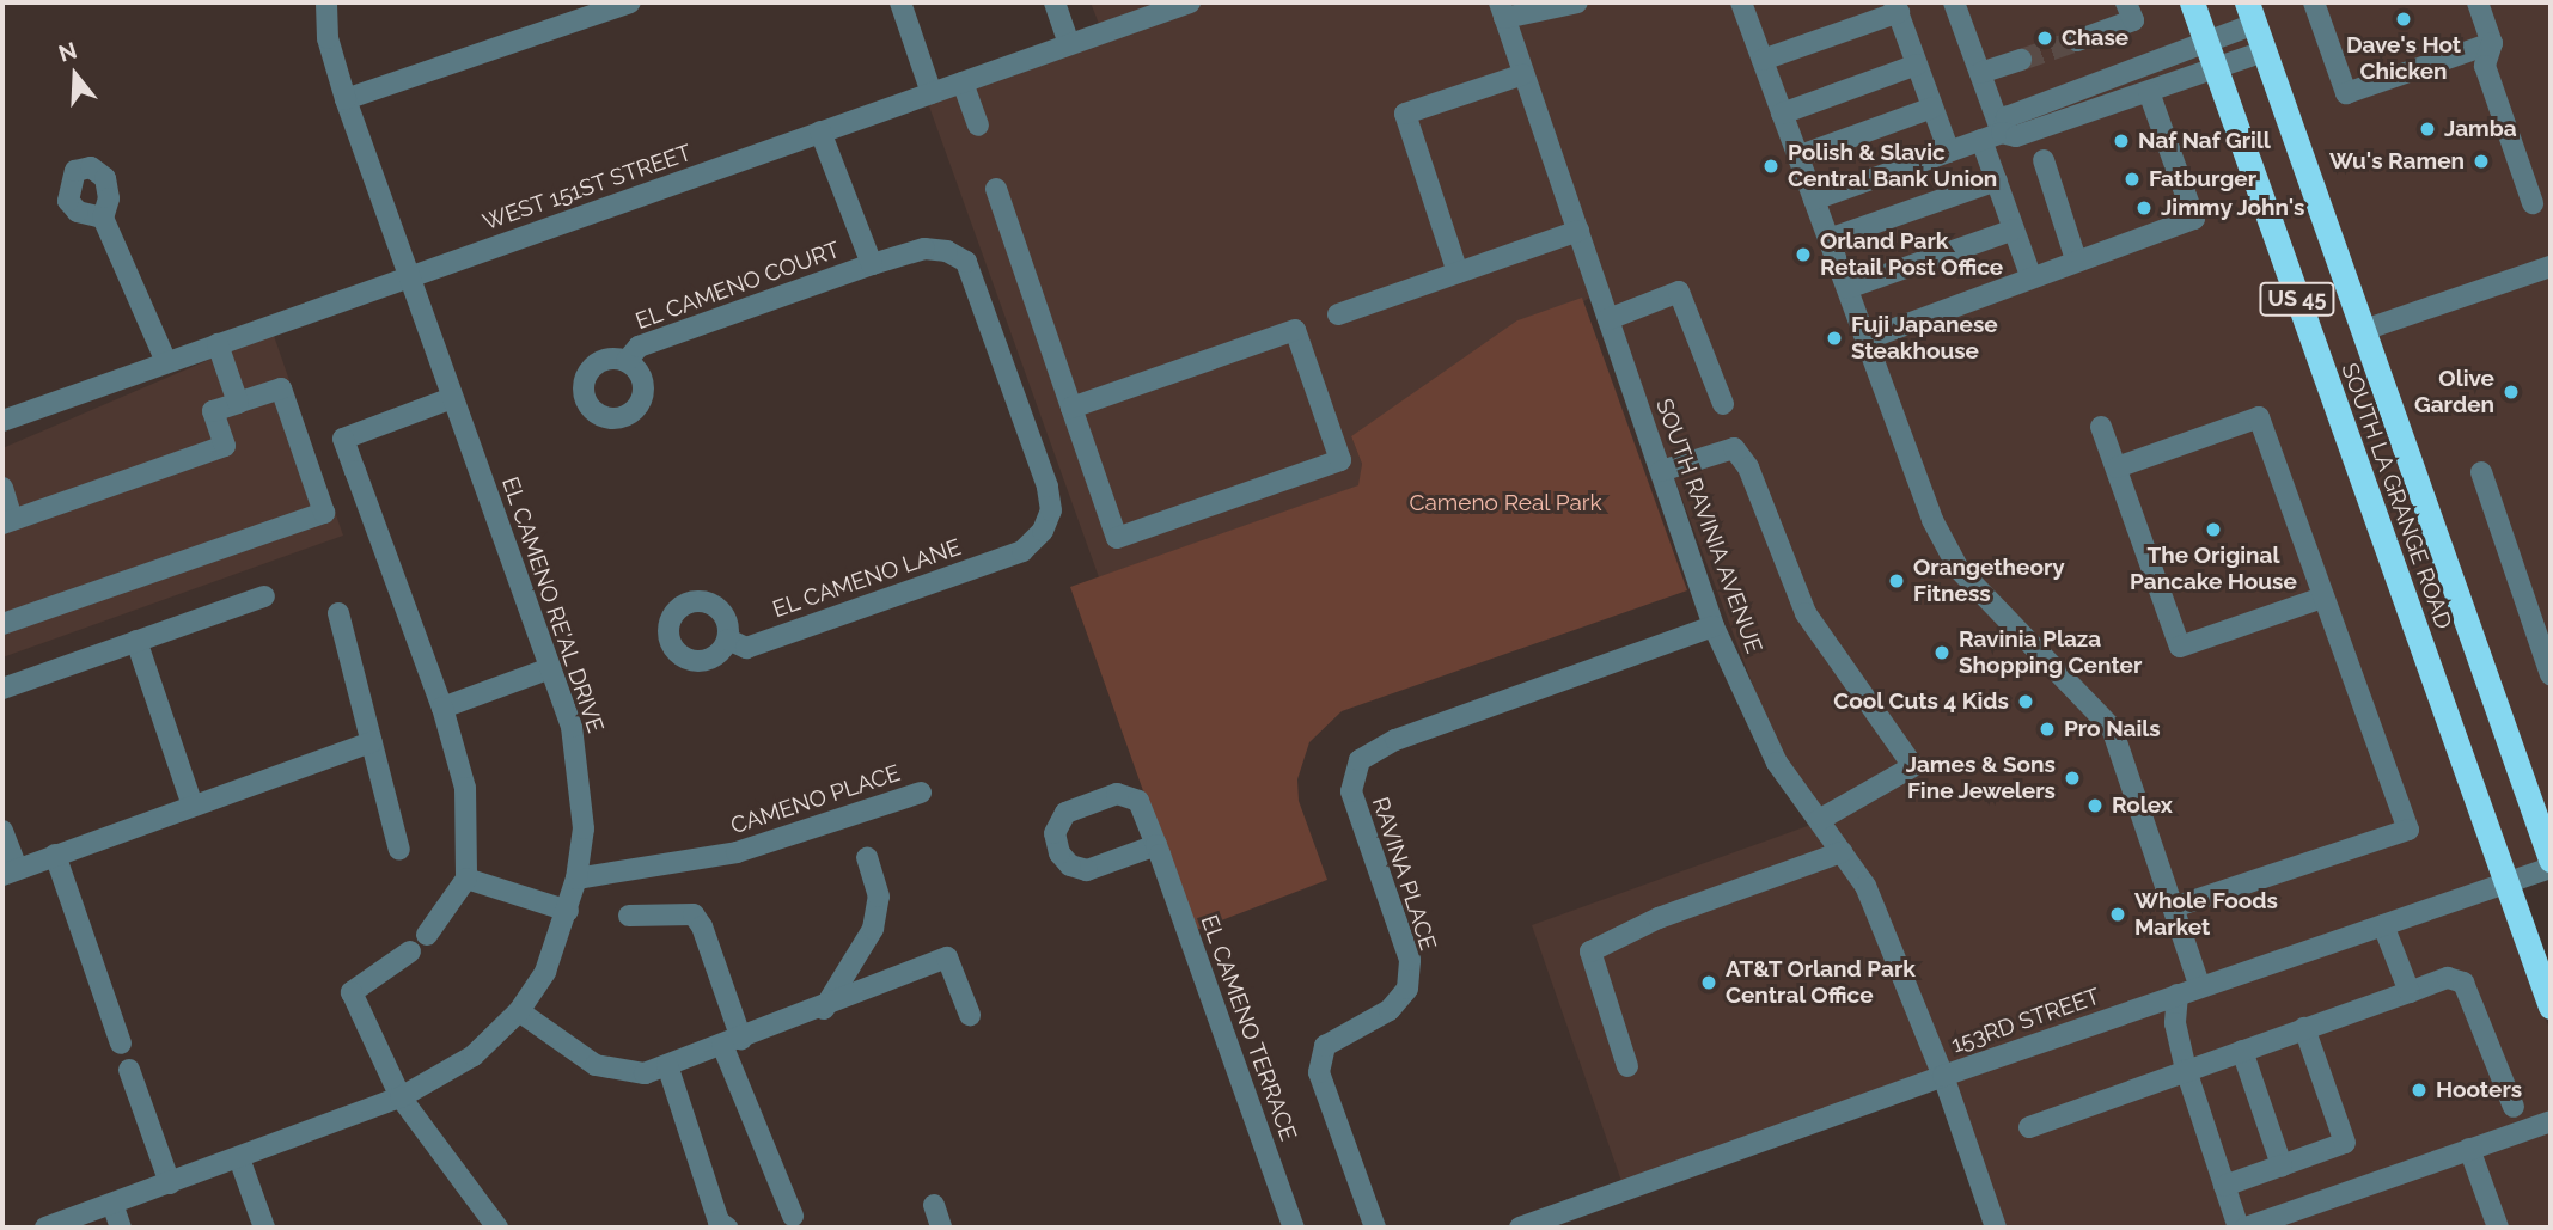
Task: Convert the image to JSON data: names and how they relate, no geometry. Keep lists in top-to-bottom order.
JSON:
{
  "streets": {
    "highway": ["US 45", "SOUTH LA GRANGE ROAD"],
    "street": [
      "WEST 151ST STREET",
      "EL CAMENO COURT",
      "SOUTH RAVINIA AVENUE",
      "EL CAMENO LANE",
      "EL CAMENO RE'AL DRIVE",
      "CAMENO PLACE",
      "RAVINA PLACE",
      "153RD STREET",
      "EL CAMENO TERRACE"
    ]
  },
  "crossings": [
    ["WEST 151ST STREET", "EL CAMENO RE'AL DRIVE"],
    ["EL CAMENO COURT", "EL CAMENO LANE"],
    ["SOUTH LA GRANGE ROAD", "153RD STREET"],
    ["SOUTH RAVINIA AVENUE", "RAVINA PLACE"],
    ["SOUTH RAVINIA AVENUE", "153RD STREET"],
    ["EL CAMENO RE'AL DRIVE", "CAMENO PLACE"]
  ],
  "parks": ["Cameno Real Park"],
  "places": [
    "Dave's Hot Chicken",
    "Chase",
    "Jamba",
    "Naf Naf Grill",
    "Wu's Ramen",
    "Polish & Slavic Central Bank Union",
    "Fatburger",
    "Jimmy John's",
    "Orland Park Retail Post Office",
    "Fuji Japanese Steakhouse",
    "Olive Garden",
    "The Original Pancake House",
    "Orangetheory Fitness",
    "Ravinia Plaza Shopping Center",
    "Cool Cuts 4 Kids",
    "Pro Nails",
    "James & Sons Fine Jewelers",
    "Rolex",
    "Whole Foods Market",
    "AT&T Orland Park Central Office",
    "Hooters"
  ],
  "north": "top"
}
